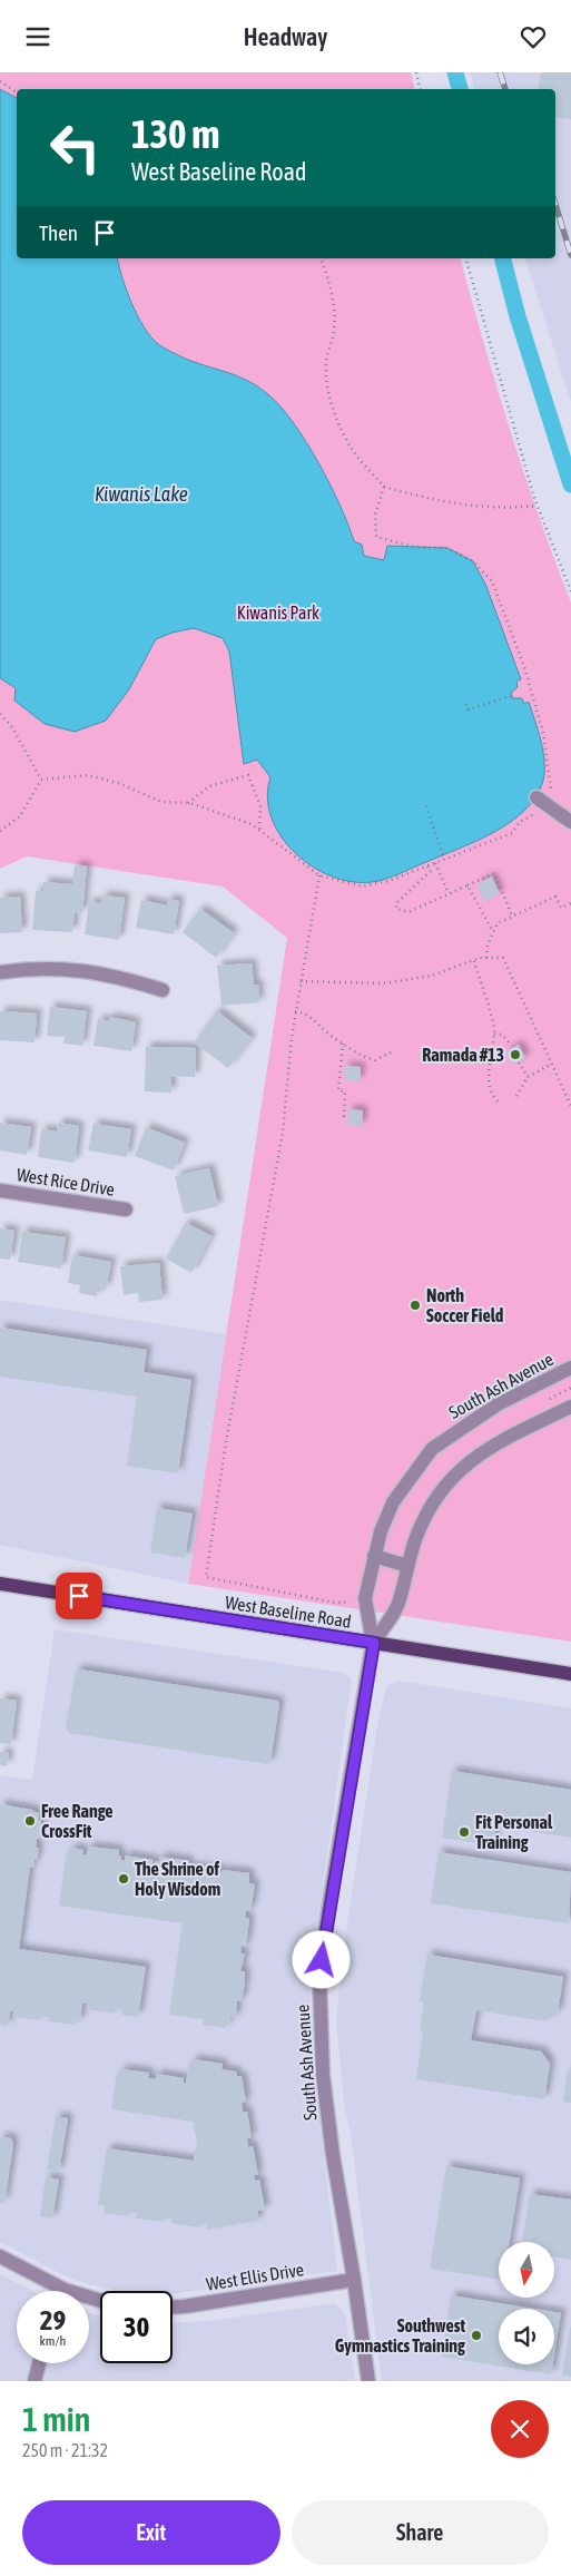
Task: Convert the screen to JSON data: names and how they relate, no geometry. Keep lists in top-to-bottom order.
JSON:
{
  "streets": {
    "main road": ["West Baseline Road"],
    "street": ["West Rice Drive", "South Ash Avenue", "West Ellis Drive"]
  },
  "crossings": [
    ["South Ash Avenue", "West Baseline Road"],
    ["South Ash Avenue", "West Ellis Drive"]
  ],
  "water": ["Kiwanis Lake"],
  "parks": ["Kiwanis Park"],
  "places": [
    "Ramada #13",
    "North Soccer Field",
    "Free Range CrossFit",
    "Fit Personal Training",
    "The Shrine of Holy Wisdom",
    "Southwest Gymnastics Training"
  ],
  "north": "bottom",
  "page": {
    "header": "Headway",
    "turn": ["130 m", "West Baseline Road"],
    "then": "Then",
    "speed": "29 km/h",
    "limit": "30",
    "heading": ["1 min", "250 m · 21:32"],
    "buttons": ["Exit", "Share"]
  }
}
